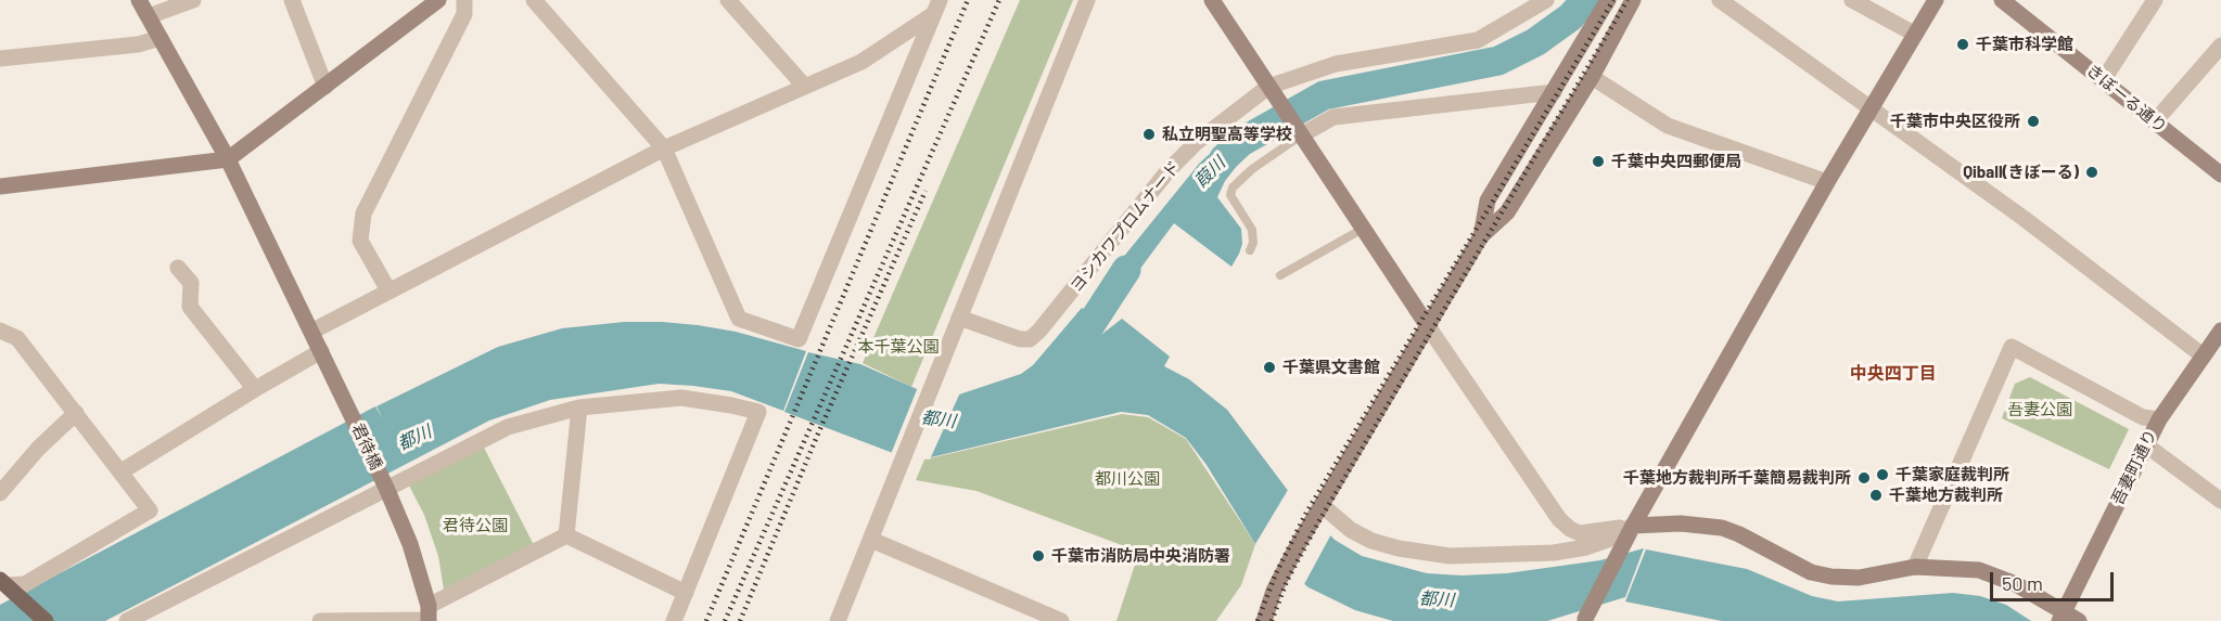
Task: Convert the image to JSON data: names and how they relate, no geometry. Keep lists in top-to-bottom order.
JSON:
{
  "streets": {
    "street": [
      "きぼーる通り",
      "ヨシカワプロムナード",
      "君待橋",
      "吾妻町通り"
    ]
  },
  "districts": ["中央四丁目"],
  "water": ["葭川", "都川"],
  "parks": [
    "本千葉公園",
    "吾妻公園",
    "都川公園",
    "君待公園"
  ],
  "places": [
    "千葉市科学館",
    "千葉市中央区役所",
    "私立明聖高等学校",
    "千葉中央四郵便局",
    "Qiball(きぼーる)",
    "千葉県文書館",
    "千葉家庭裁判所",
    "千葉地方裁判所千葉簡易裁判所",
    "千葉地方裁判所",
    "千葉市消防局中央消防署"
  ],
  "scale_bar": "50 m"
}
